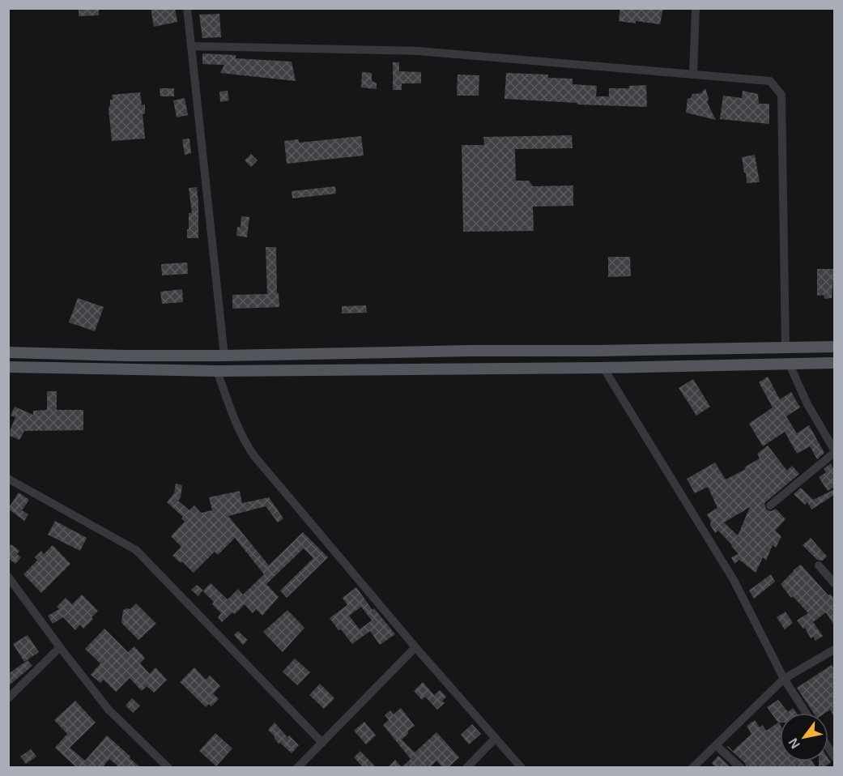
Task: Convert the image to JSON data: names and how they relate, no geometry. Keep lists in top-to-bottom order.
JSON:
{
  "north": "bottom left"
}
